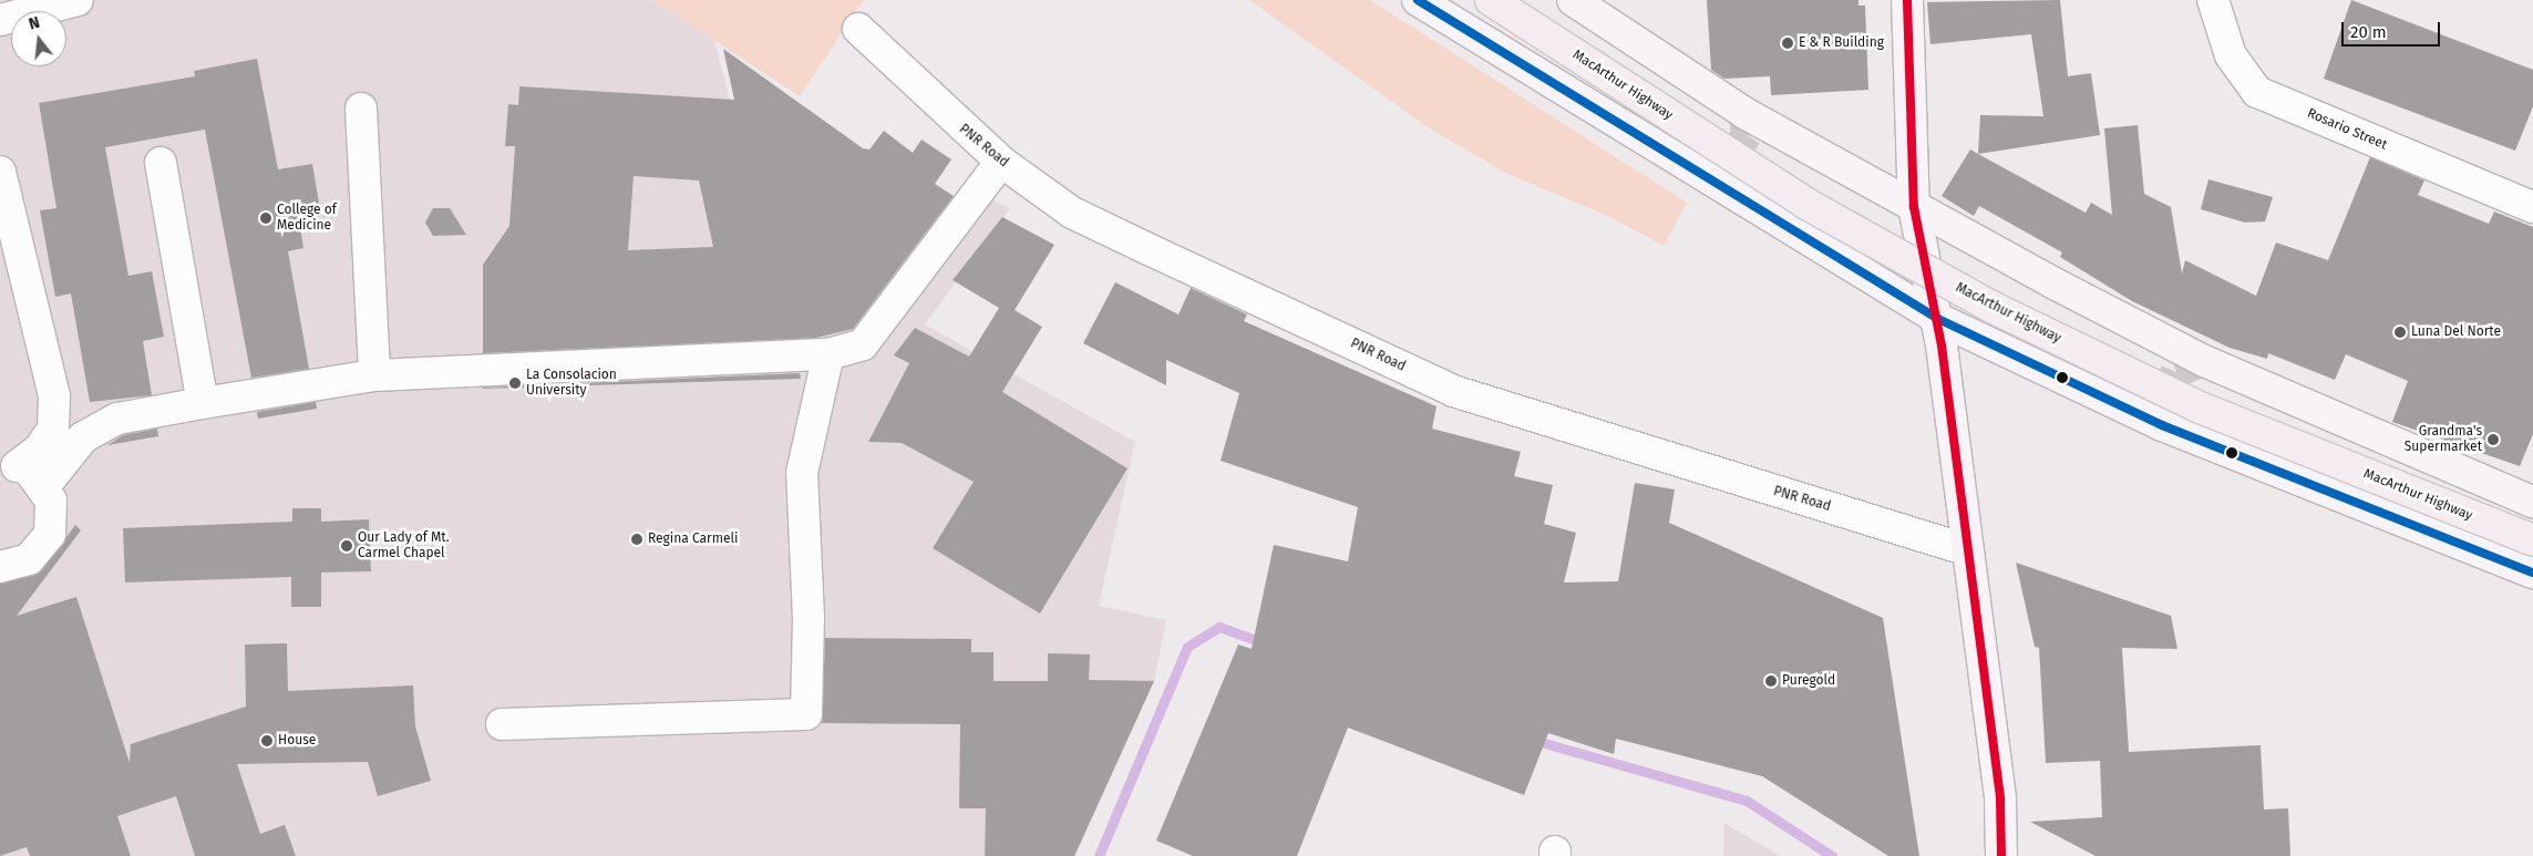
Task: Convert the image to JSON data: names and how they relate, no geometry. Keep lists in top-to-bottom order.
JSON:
{
  "streets": {
    "highway": ["MacArthur Highway"],
    "street": ["Rosario Street", "PNR Road"]
  },
  "places": [
    "E & R Building",
    "College of Medicine",
    "Luna Del Norte",
    "La Consolacion University",
    "Grandma's Supermarket",
    "Regina Carmeli",
    "Our Lady of Mt. Carmel Chapel",
    "Puregold",
    "House"
  ],
  "scale_bar": "20 m",
  "north": "top"
}
